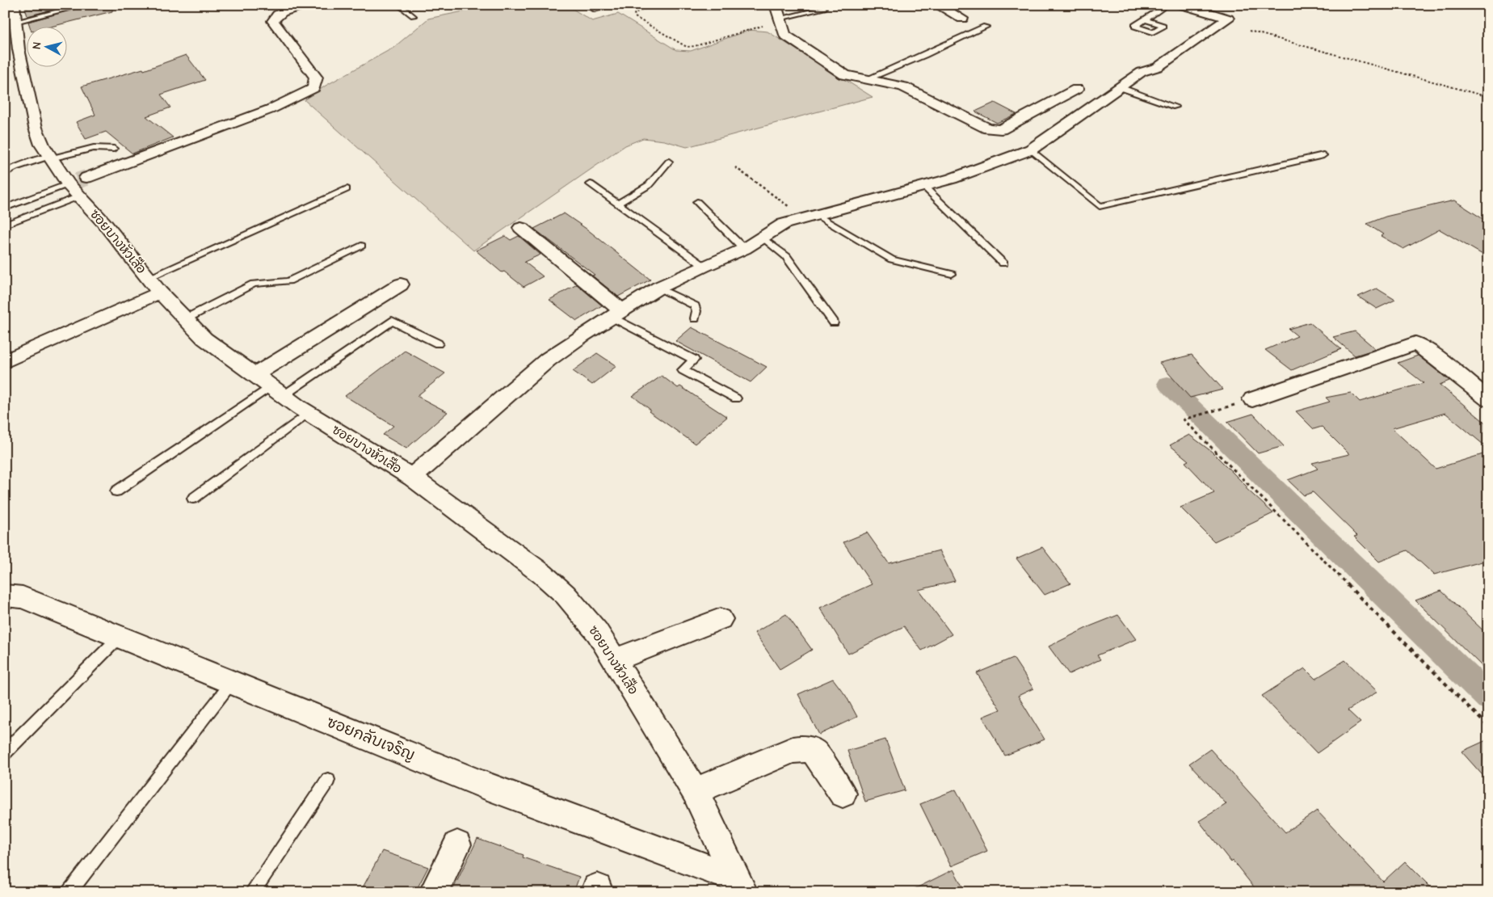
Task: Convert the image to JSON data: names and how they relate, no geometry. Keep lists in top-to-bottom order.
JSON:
{
  "streets": {
    "street": ["ซอยบางหัวเสือ", "ซอยกลับเจริญ"]
  },
  "crossings": [
    ["ซอยบางหัวเสือ", "ซอยกลับเจริญ"]
  ],
  "north": "left"
}
